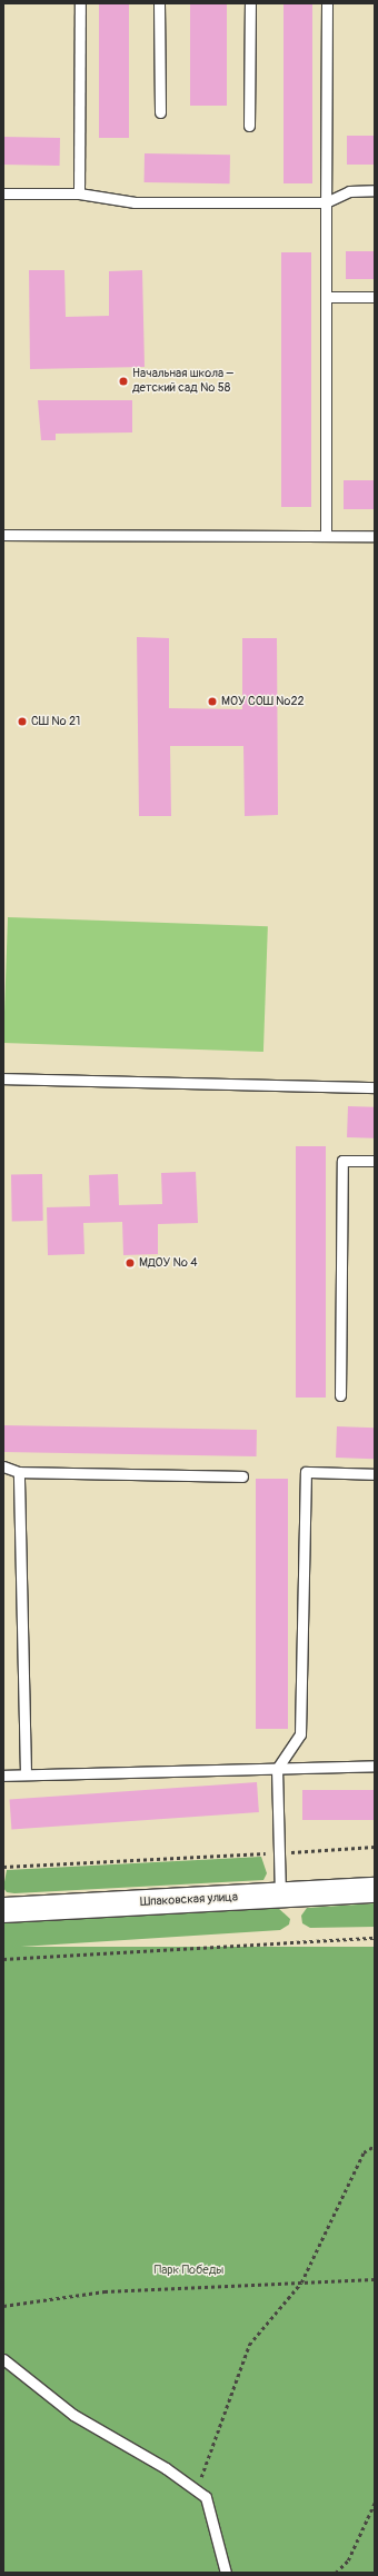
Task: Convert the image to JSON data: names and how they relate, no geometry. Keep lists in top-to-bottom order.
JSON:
{
  "streets": {
    "main road": ["Шпаковская улица"]
  },
  "parks": ["Парк Победы"],
  "places": [
    "Начальная школа – детский сад № 58",
    "МОУ СОШ №22",
    "СШ № 21",
    "МДОУ № 4"
  ]
}
